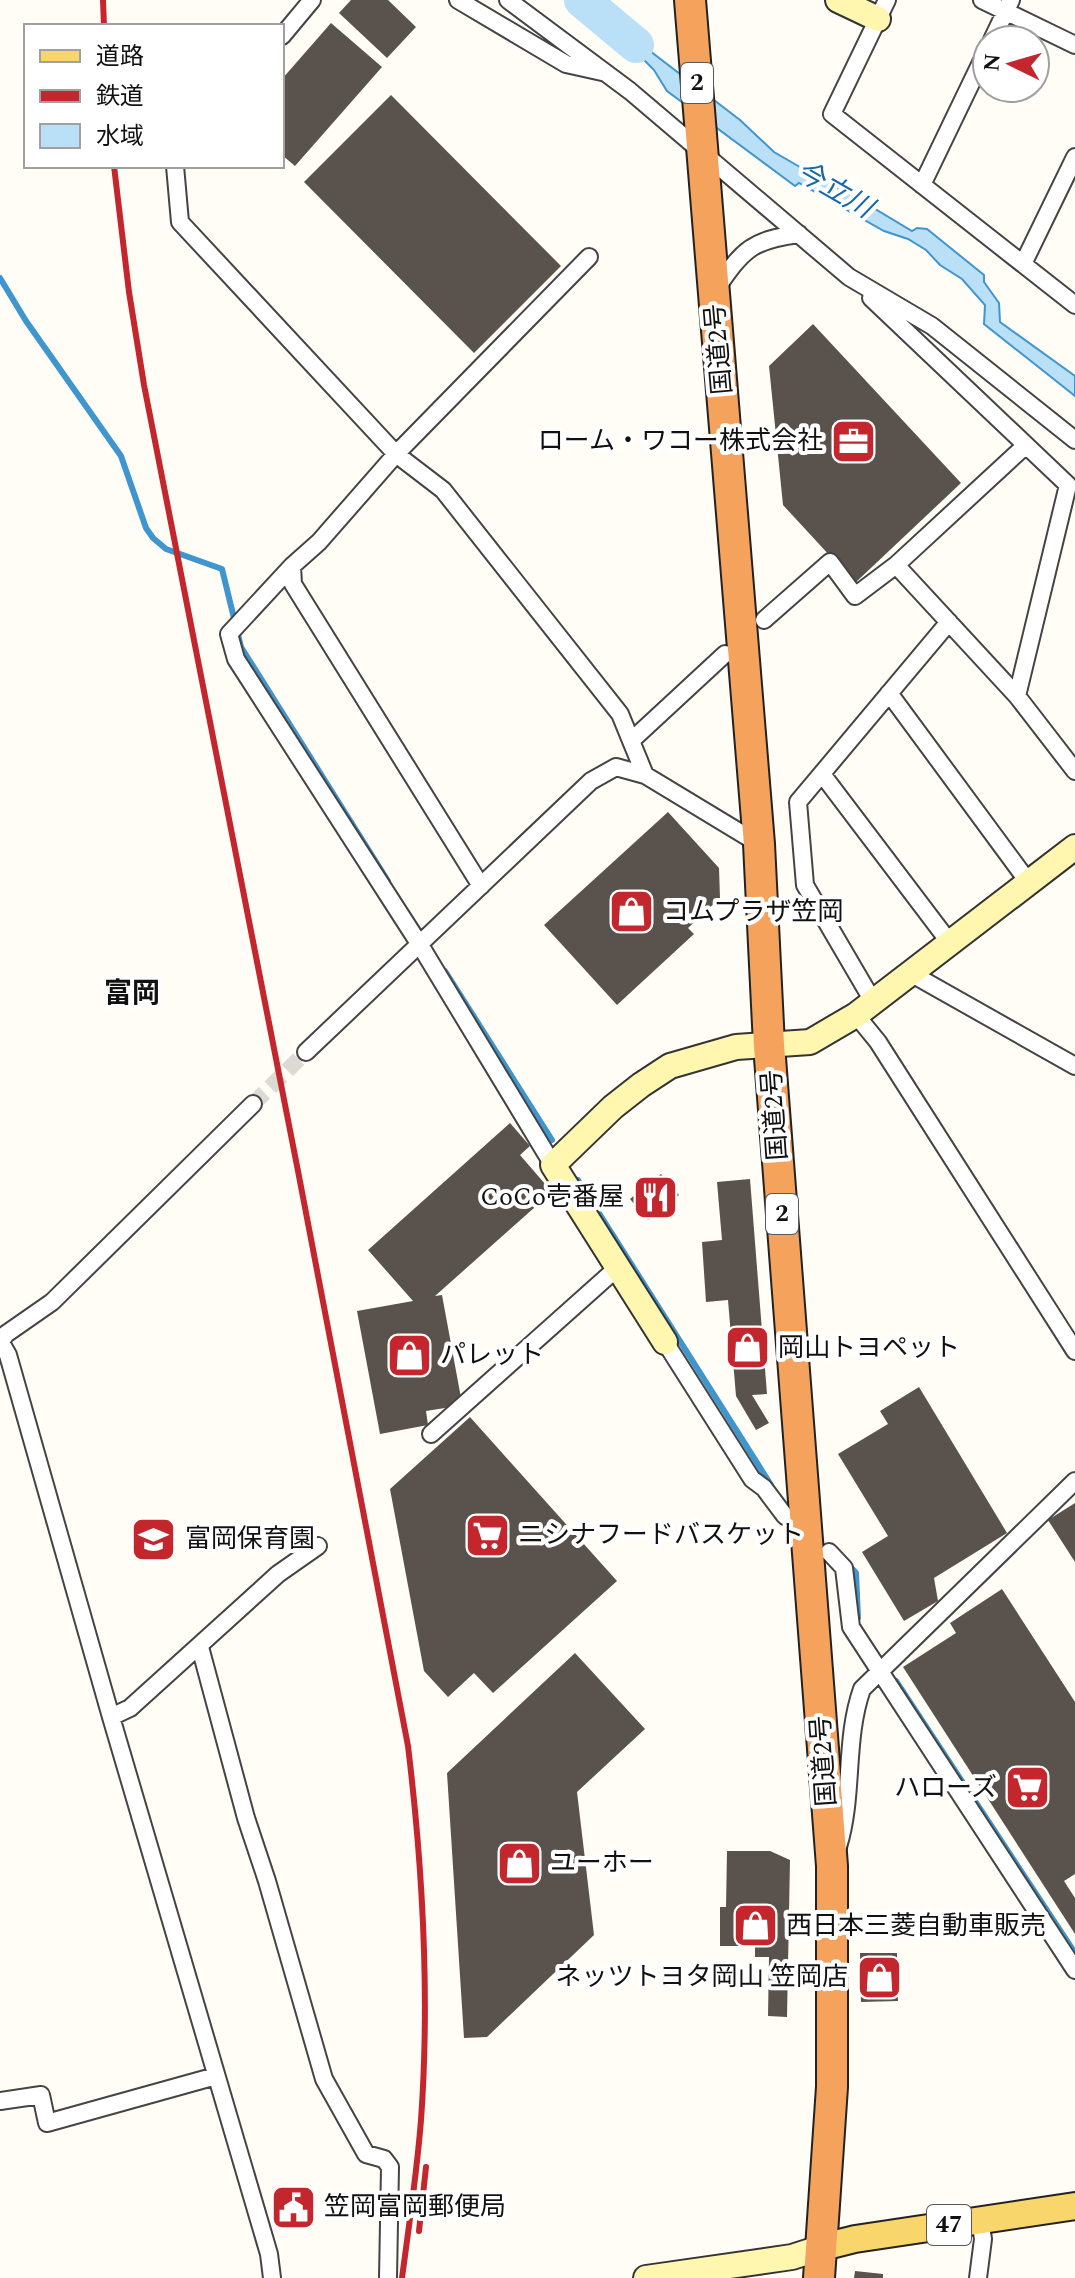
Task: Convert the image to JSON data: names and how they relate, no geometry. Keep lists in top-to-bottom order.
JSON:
{
  "streets": {
    "highway": ["2", "国道2号"],
    "main road": ["47"]
  },
  "crossings": [
    ["国道2号", "47"]
  ],
  "districts": ["富岡"],
  "water": ["今立川"],
  "places": {
    "office": ["ローム・ワコー株式会社"],
    "shop": [
      "コムプラザ笠岡",
      "岡山トヨペット",
      "パレット",
      "ユーホー",
      "西日本三菱自動車販売",
      "ネッツトヨタ岡山 笠岡店"
    ],
    "restaurant": ["CoCo壱番屋"],
    "supermarket": ["ニシナフードバスケット", "ハローズ"],
    "school or university": ["富岡保育園"],
    "public building": ["笠岡富岡郵便局"]
  },
  "legend": ["道路", "鉄道", "水域"],
  "north": "left"
}
